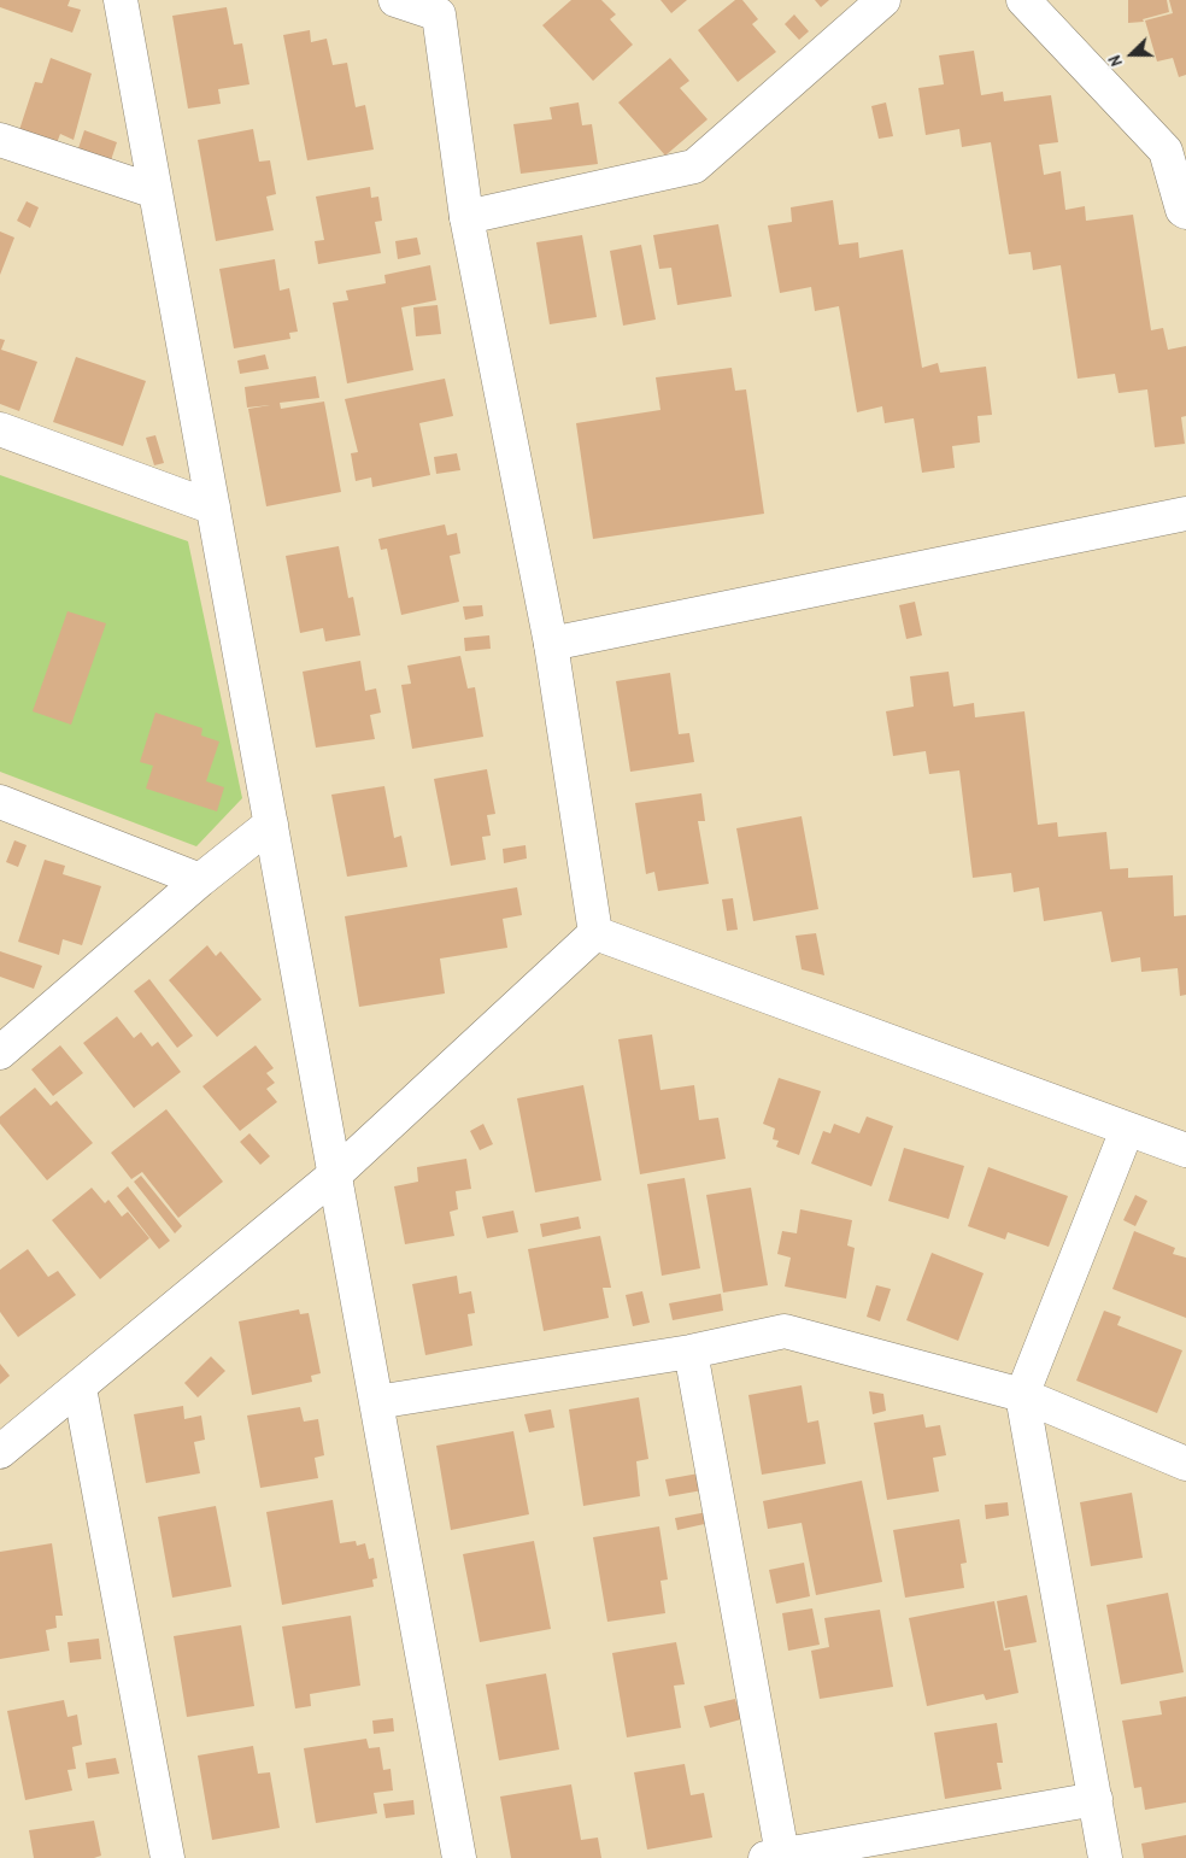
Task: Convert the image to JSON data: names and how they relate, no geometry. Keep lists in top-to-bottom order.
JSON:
{
  "north": "left"
}
